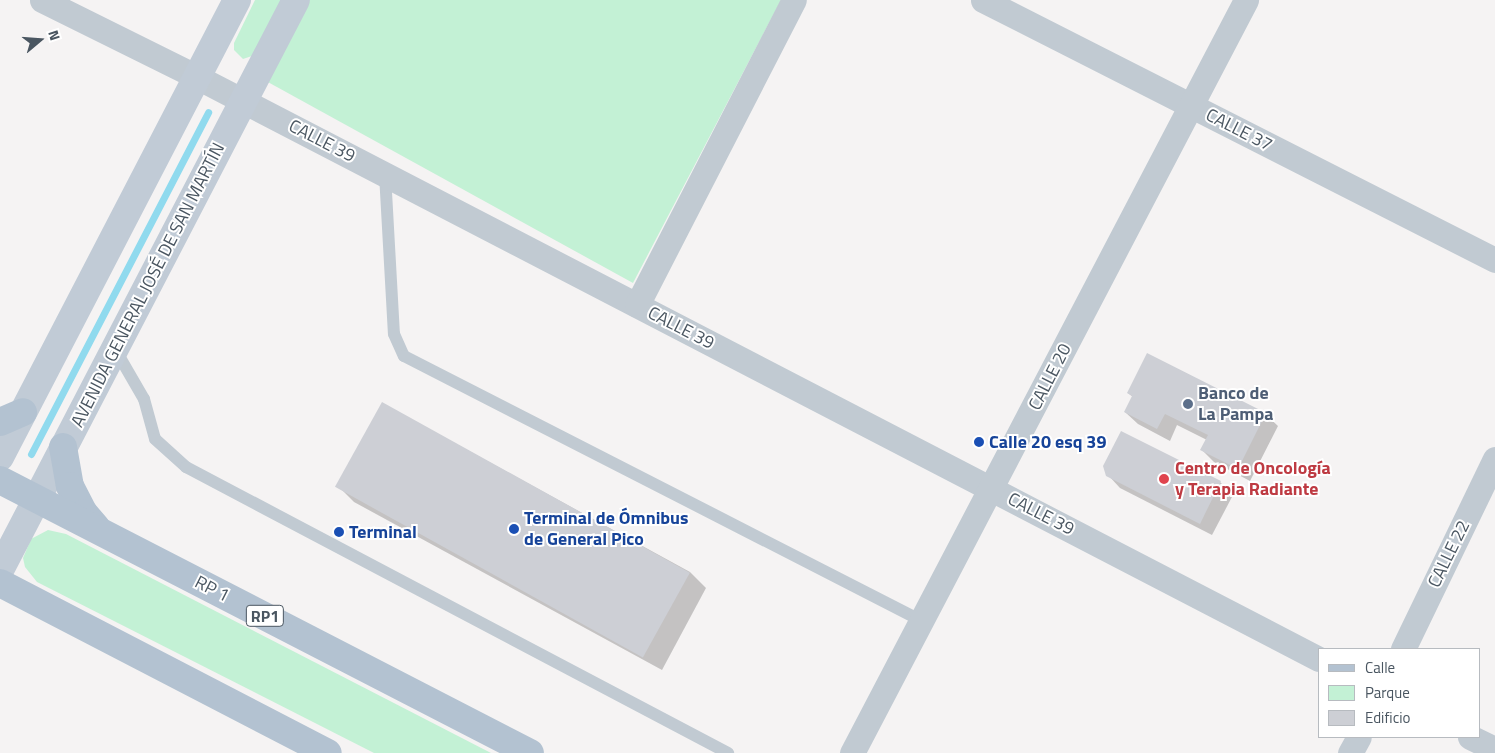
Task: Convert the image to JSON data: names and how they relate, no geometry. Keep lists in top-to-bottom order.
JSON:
{
  "streets": {
    "main road": ["AVENIDA GENERAL JOSÉ DE SAN MARTÍN", "RP 1", "RP1"],
    "street": [
      "CALLE 37",
      "CALLE 39",
      "CALLE 20",
      "CALLE 22"
    ]
  },
  "crossings": [
    ["CALLE 37", "CALLE 20"],
    ["CALLE 39", "AVENIDA GENERAL JOSÉ DE SAN MARTÍN"],
    ["CALLE 39", "CALLE 20"],
    ["AVENIDA GENERAL JOSÉ DE SAN MARTÍN", "RP 1"]
  ],
  "places": [
    "Banco de La Pampa",
    "Calle 20 esq 39",
    "Centro de Oncología y Terapia Radiante",
    "Terminal de Ómnibus de General Pico",
    "Terminal"
  ],
  "legend": ["Calle", "Parque", "Edificio"],
  "north": "right"
}
